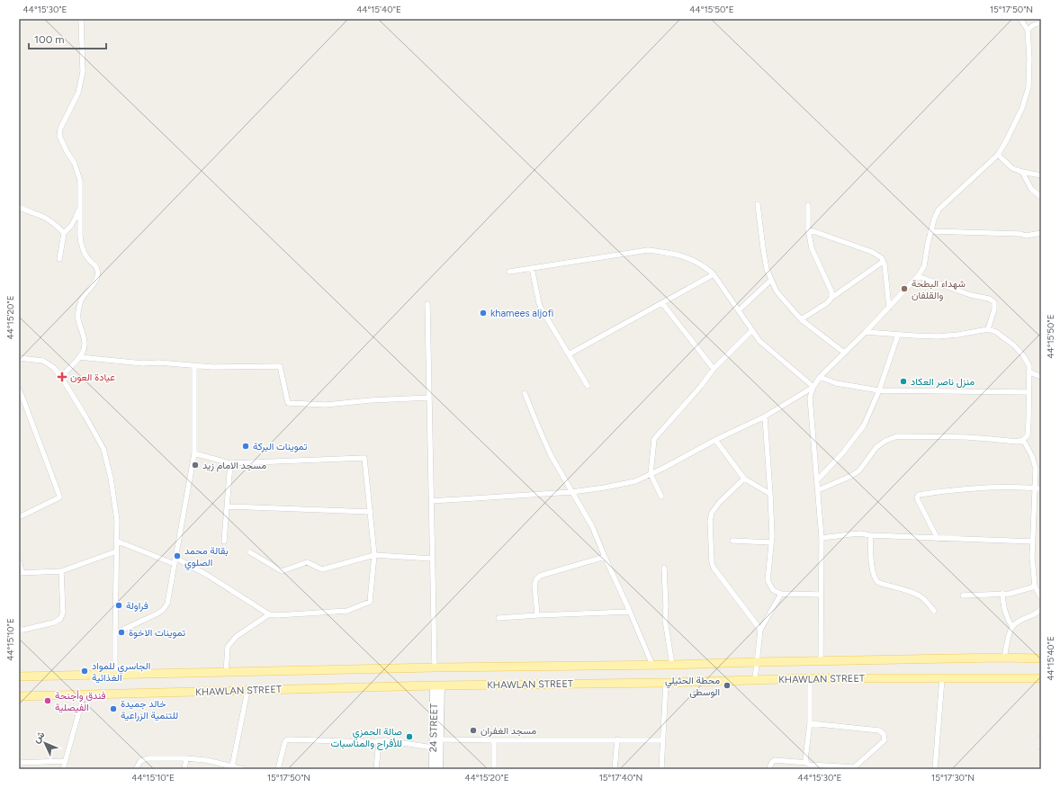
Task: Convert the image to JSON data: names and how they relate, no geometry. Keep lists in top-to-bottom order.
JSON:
{
  "streets": {
    "main road": ["KHAWLAN STREET"],
    "street": ["24 STREET"]
  },
  "crossings": [
    ["KHAWLAN STREET", "24 STREET"]
  ],
  "places": {
    "other": [
      "شهداء البطحة والقلفان",
      "khamees aljofi",
      "منزل ناصر العكاد",
      "تموينات البركة",
      "مسجد الامام زيد",
      "بقالة محمد الصلوي",
      "فراولة",
      "تموينات الاخوة",
      "الجاسري للمواد الغذائية",
      "محطة الحثيلي الوسطى",
      "فندق وأجنحة الفيصلية",
      "خالد جميدة للتنمية الزراعية",
      "مسجد الغفران",
      "صالة الحمزي للأفراح والمناسبات"
    ],
    "health": ["عيادة العون"]
  },
  "scale_bar": "100 m",
  "north": "top left",
  "coordinates": [
    "44°15'30\"E",
    "44°15'40\"E",
    "44°15'50\"E",
    "15°17'50\"N",
    "44°15'20\"E",
    "44°15'10\"E",
    "15°17'40\"N",
    "15°17'30\"N"
  ]
}
